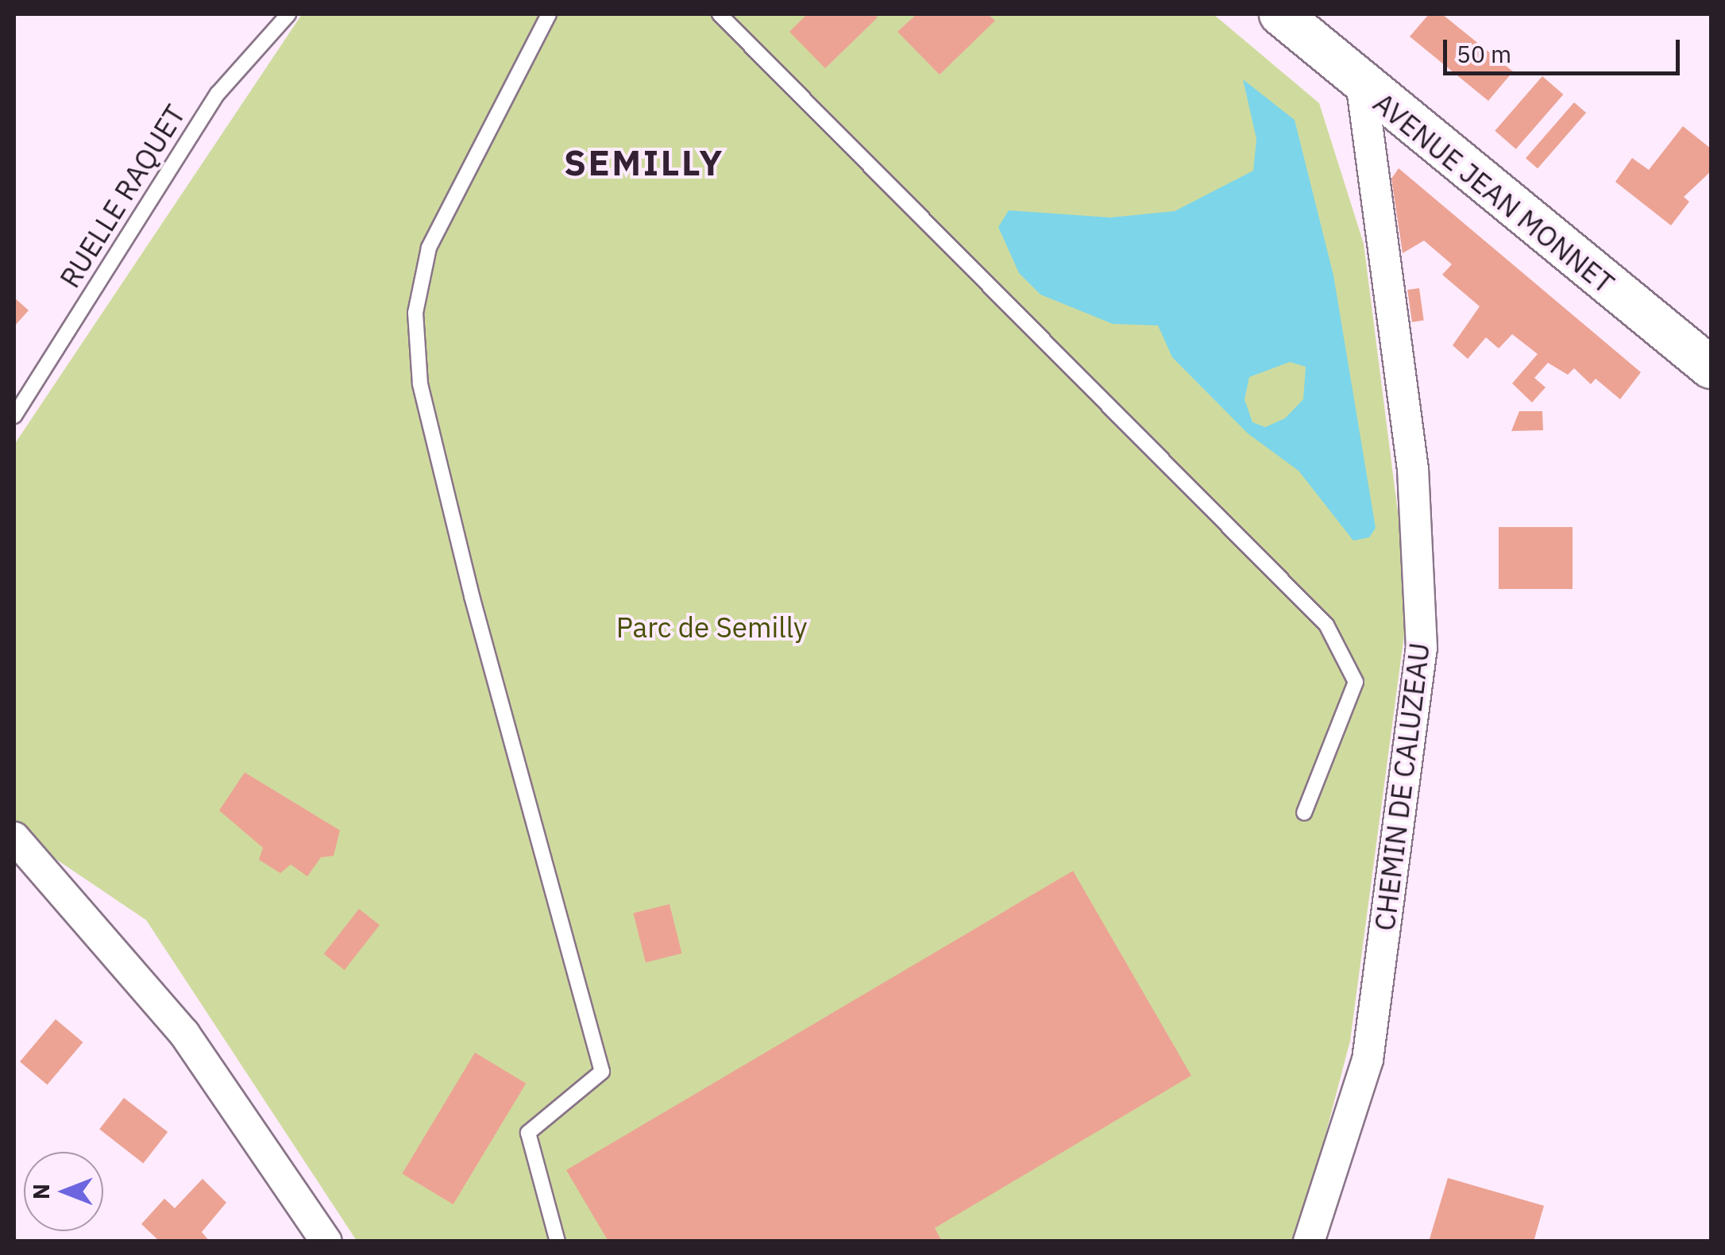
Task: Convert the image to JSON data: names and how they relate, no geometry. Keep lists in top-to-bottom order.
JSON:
{
  "streets": {
    "main road": ["AVENUE JEAN MONNET"],
    "street": ["CHEMIN DE CALUZEAU"],
    "lane": ["RUELLE RAQUET"]
  },
  "crossings": [
    ["AVENUE JEAN MONNET", "CHEMIN DE CALUZEAU"]
  ],
  "districts": ["SEMILLY"],
  "parks": ["Parc de Semilly"],
  "scale_bar": "50 m",
  "north": "left"
}
